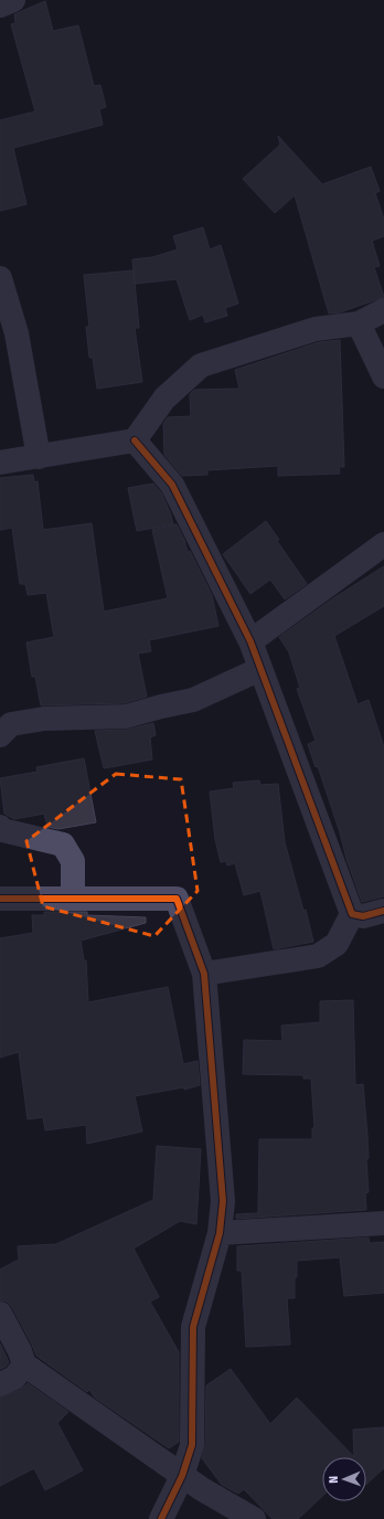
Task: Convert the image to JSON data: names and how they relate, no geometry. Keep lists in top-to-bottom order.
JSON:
{
  "north": "left"
}
